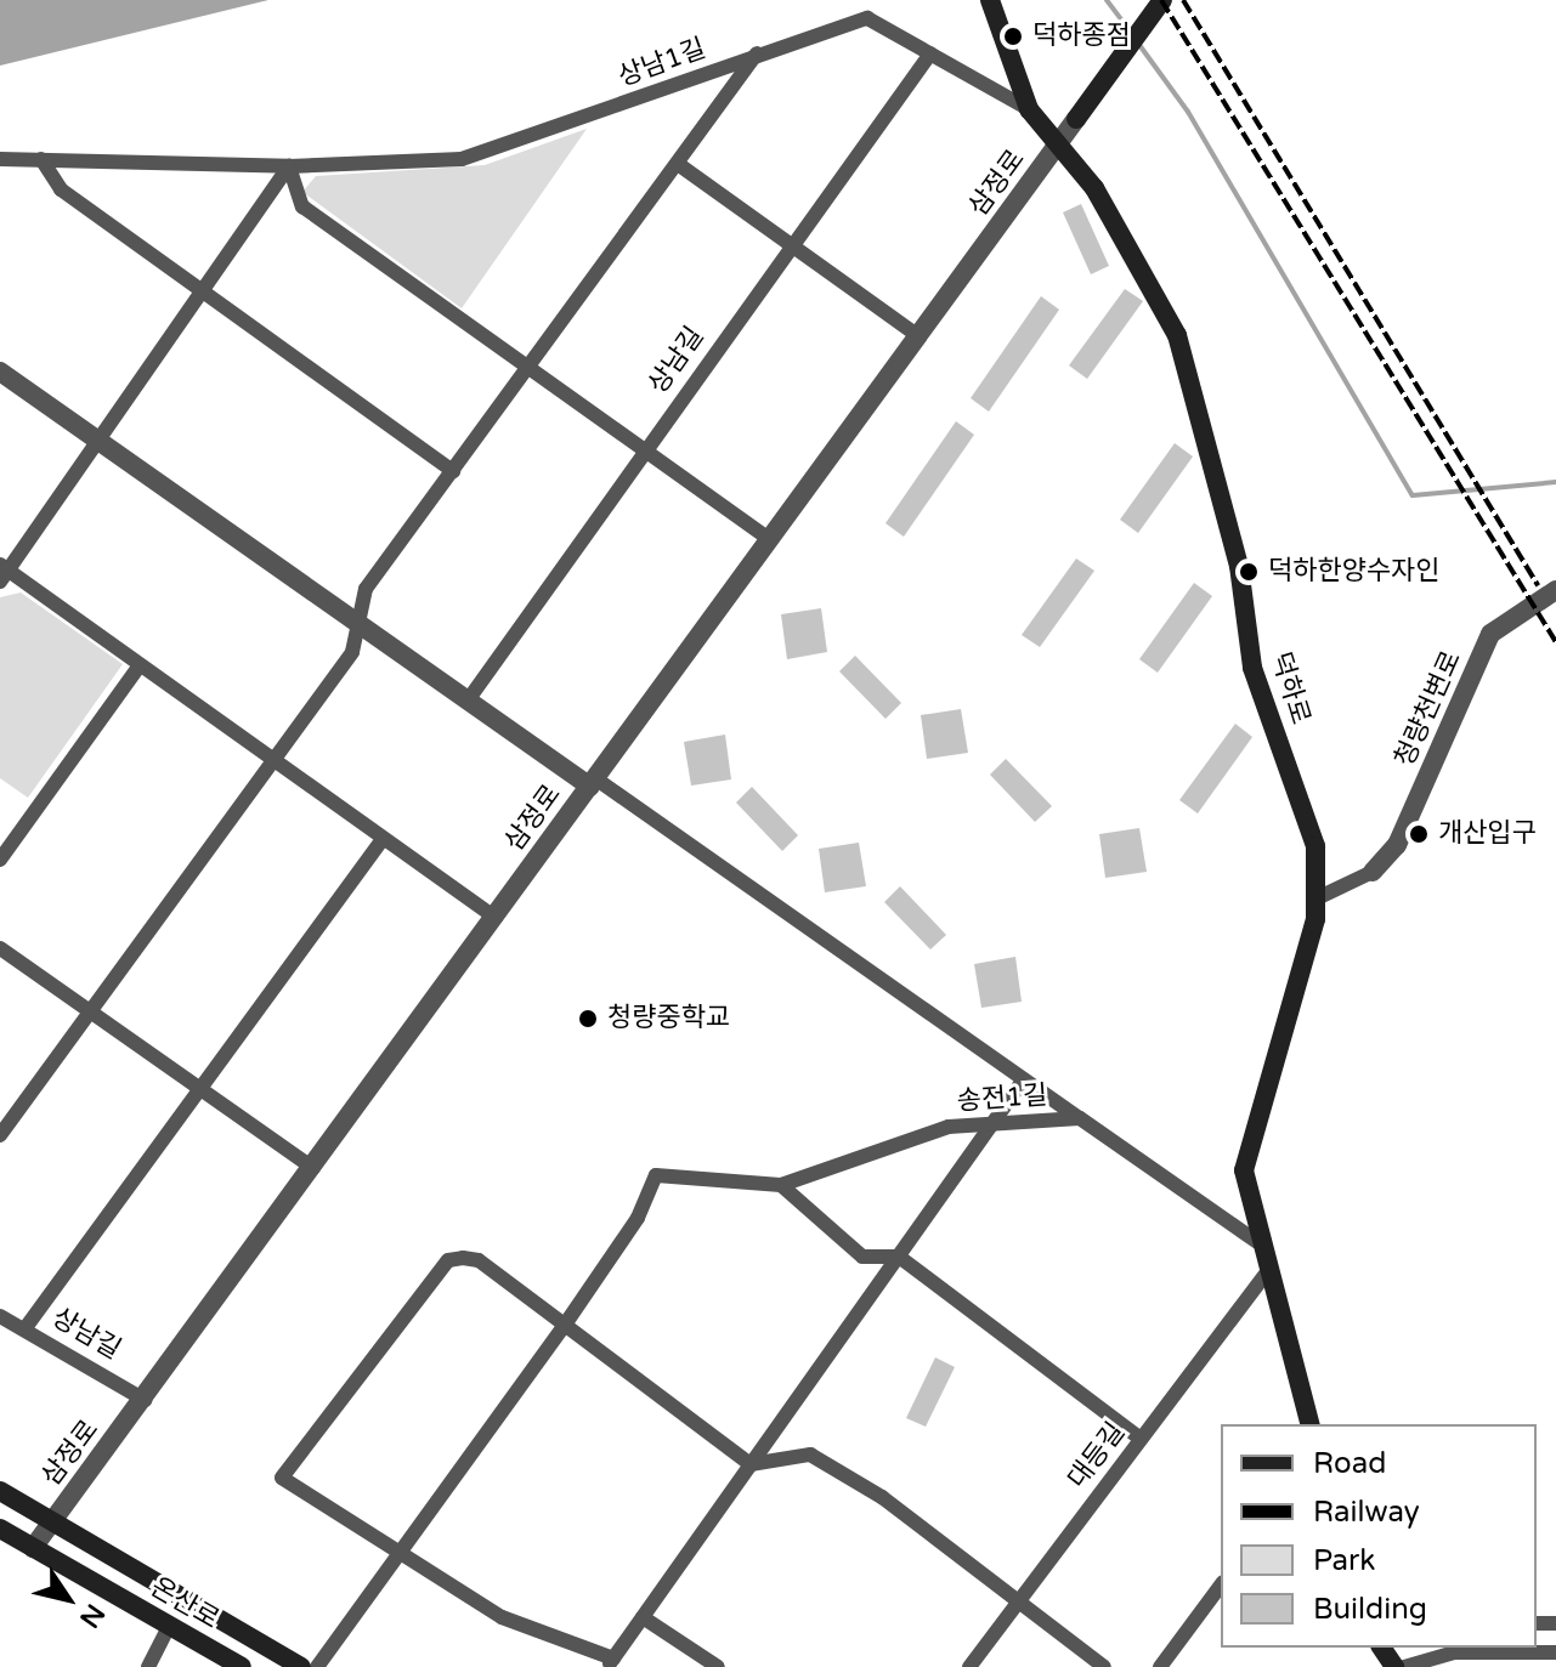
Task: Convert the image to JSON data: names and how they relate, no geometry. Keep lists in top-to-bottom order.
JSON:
{
  "streets": {
    "main road": ["덕하로", "온산로"],
    "street": [
      "상남1길",
      "삼정로",
      "상남길",
      "청량천변로",
      "송전1길",
      "대등길"
    ]
  },
  "crossings": [
    ["상남1길", "상남길"],
    ["상남1길", "덕하로"],
    ["삼정로", "상남길"],
    ["삼정로", "덕하로"],
    ["삼정로", "온산로"],
    ["덕하로", "송전1길"],
    ["덕하로", "대등길"]
  ],
  "places": [
    "덕하종점",
    "덕하한양수자인",
    "개산입구",
    "청량중학교"
  ],
  "legend": [
    "Road",
    "Railway",
    "Park",
    "Building"
  ],
  "north": "bottom right"
}
